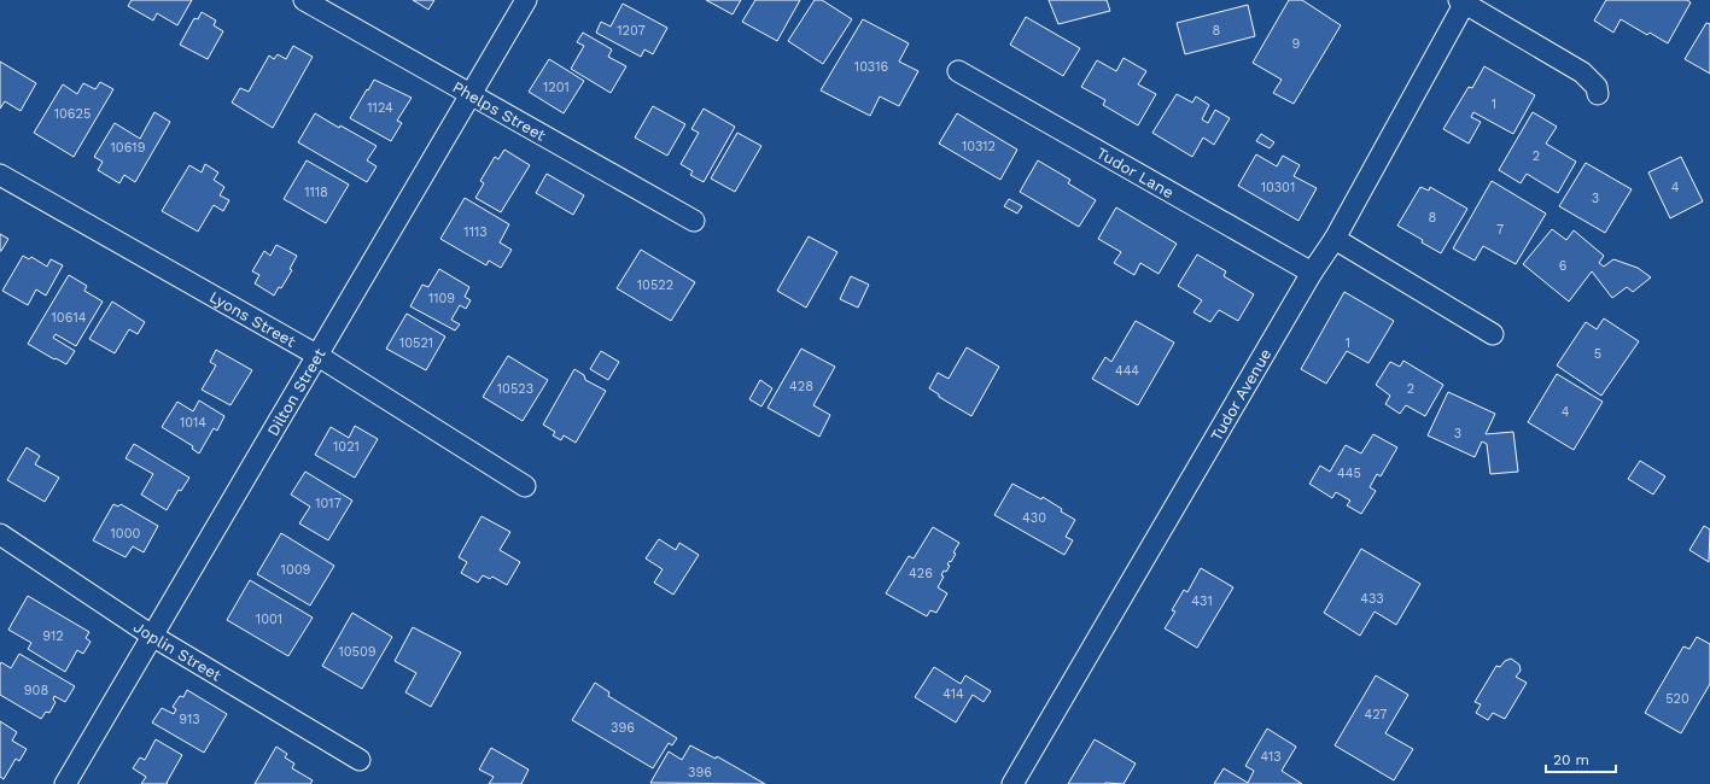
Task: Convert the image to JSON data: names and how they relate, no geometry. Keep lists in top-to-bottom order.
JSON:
{
  "streets": {
    "street": [
      "Phelps Street",
      "Tudor Lane",
      "Lyons Street",
      "Dilton Street",
      "Tudor Avenue",
      "Joplin Street"
    ]
  },
  "crossings": [
    ["Phelps Street", "Dilton Street"],
    ["Tudor Lane", "Tudor Avenue"],
    ["Lyons Street", "Dilton Street"],
    ["Dilton Street", "Joplin Street"]
  ],
  "house_numbers": [
    "1207",
    "8",
    "9",
    "10316",
    "1201",
    "1",
    "1124",
    "10625",
    "10312",
    "10619",
    "2",
    "10301",
    "4",
    "1118",
    "3",
    "8",
    "7",
    "1113",
    "6",
    "10522",
    "1109",
    "10614",
    "10521",
    "1",
    "5",
    "444",
    "428",
    "10523",
    "2",
    "4",
    "1014",
    "3",
    "1021",
    "445",
    "1017",
    "430",
    "1000",
    "1009",
    "426",
    "433",
    "431",
    "1001",
    "912",
    "10509",
    "908",
    "414",
    "520",
    "427",
    "913",
    "396",
    "413",
    "396"
  ],
  "scale_bar": "20 m"
}
